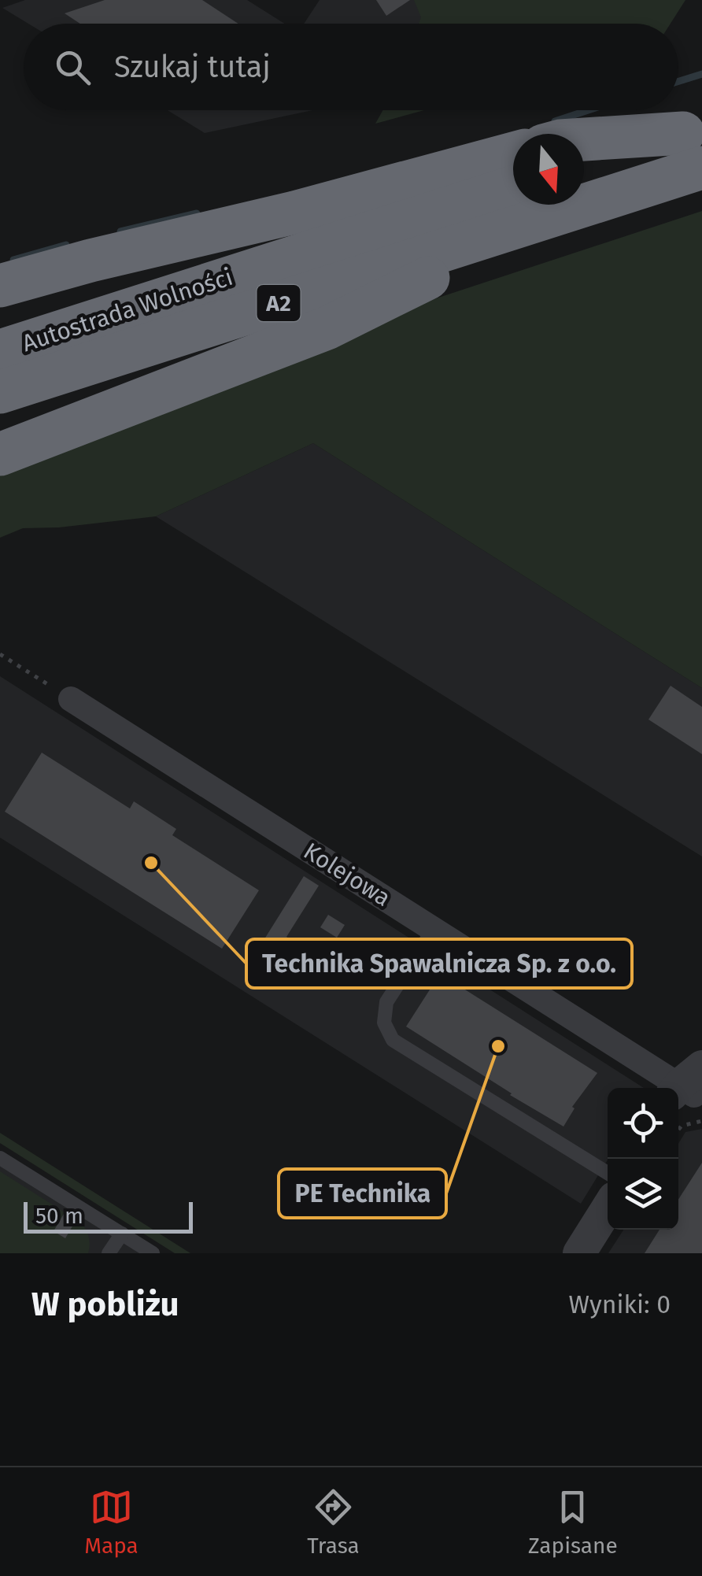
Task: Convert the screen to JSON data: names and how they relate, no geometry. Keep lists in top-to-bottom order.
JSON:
{
  "streets": {
    "highway": ["A2", "Autostrada Wolności"],
    "street": ["Kolejowa"]
  },
  "places": ["Technika Spawalnicza Sp. z o.o.", "PE Technika"],
  "scale_bar": "50 m",
  "north": "bottom",
  "page": {
    "search": "Szukaj tutaj",
    "scale": "50 m",
    "heading": ["W pobliżu", "Wyniki: 0"],
    "nav": ["Mapa", "Trasa", "Zapisane"]
  }
}
